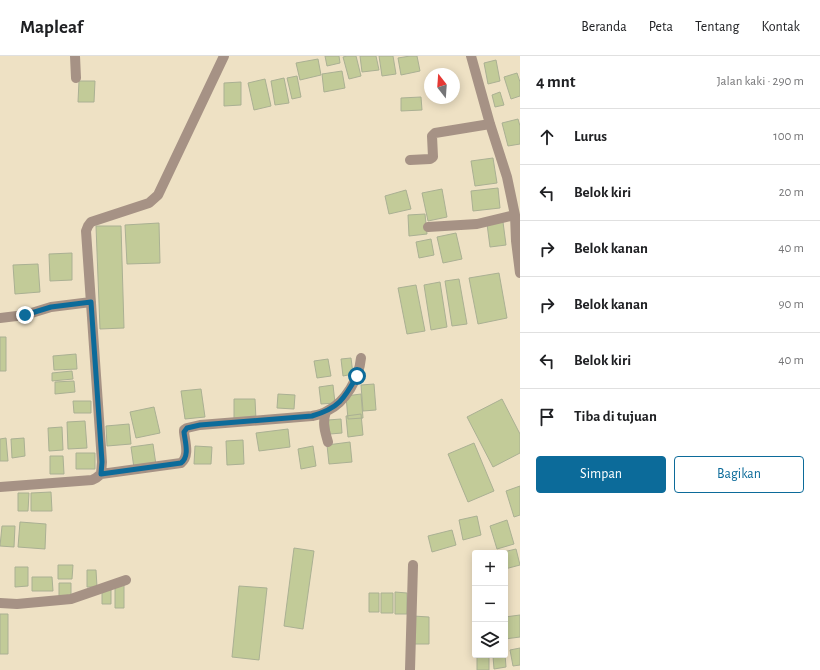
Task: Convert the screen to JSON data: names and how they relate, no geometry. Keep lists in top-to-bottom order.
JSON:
{
  "north": "top",
  "page": {
    "header": "Mapleaf",
    "nav": [
      "Beranda",
      "Peta",
      "Tentang",
      "Kontak"
    ],
    "heading": ["4 mnt", "Jalan kaki · 290 m"],
    "list": [
      ["Lurus", "100 m"],
      ["Belok kiri", "20 m"],
      ["Belok kanan", "40 m"],
      ["Belok kanan", "90 m"],
      ["Belok kiri", "40 m"],
      "Tiba di tujuan"
    ],
    "buttons": ["Simpan", "Bagikan"],
    "map_buttons": ["+", "−"]
  }
}
